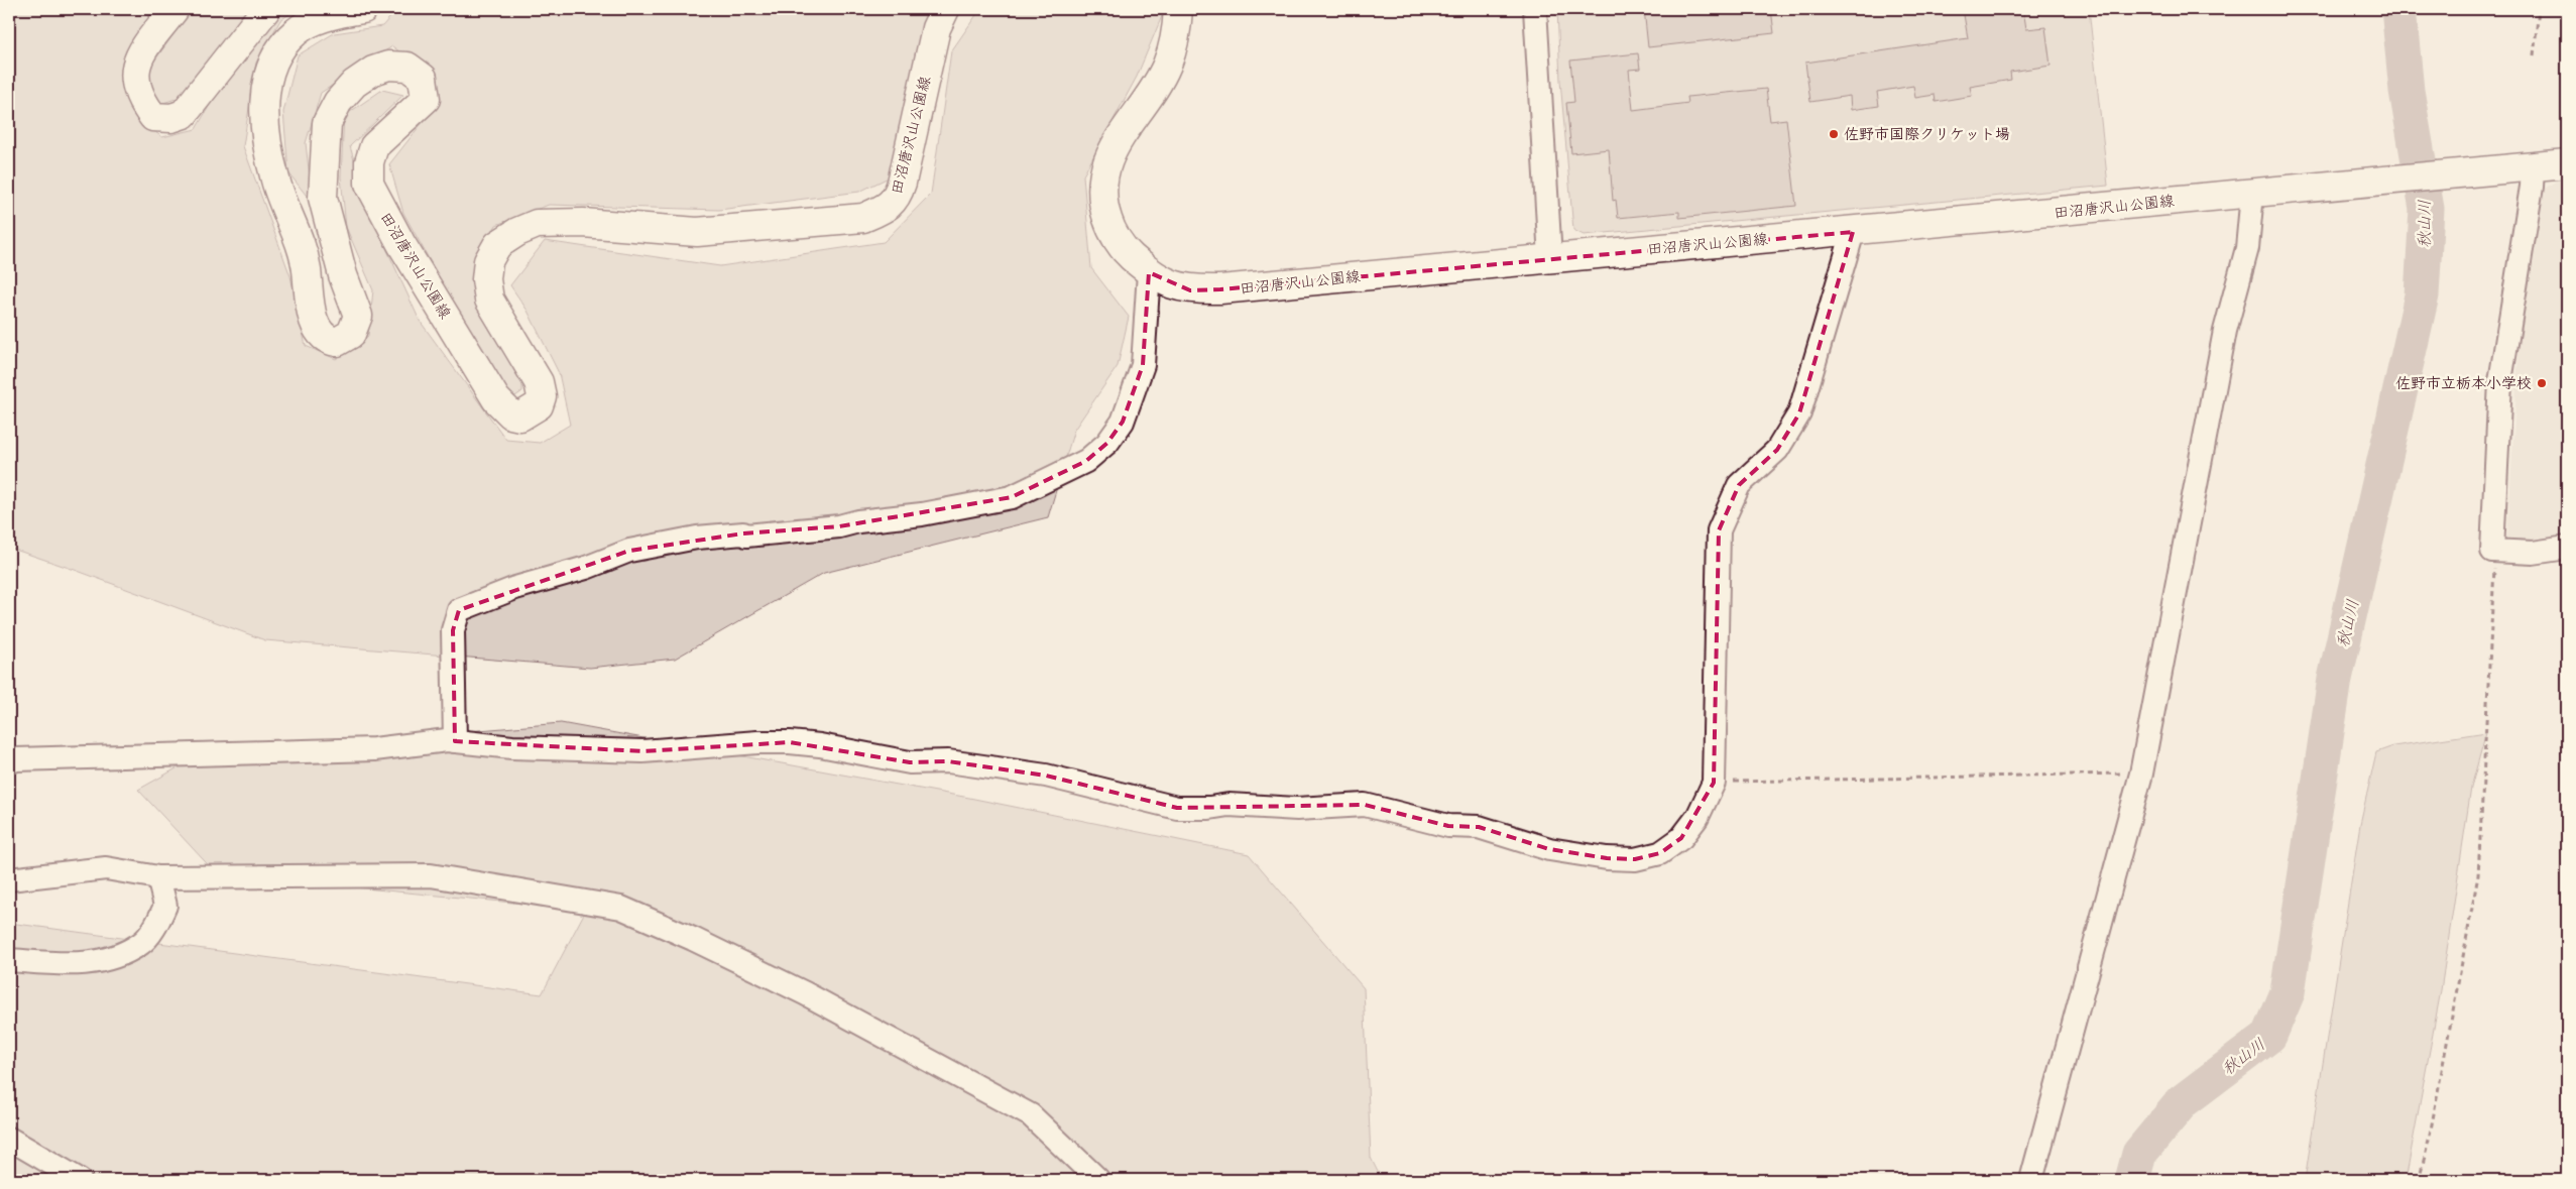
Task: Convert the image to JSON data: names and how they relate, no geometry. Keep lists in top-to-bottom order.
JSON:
{
  "streets": {
    "main road": ["田沼唐沢山公園線"]
  },
  "water": ["秋山川"],
  "places": ["佐野市国際クリケット場", "佐野市立栃本小学校"]
}
